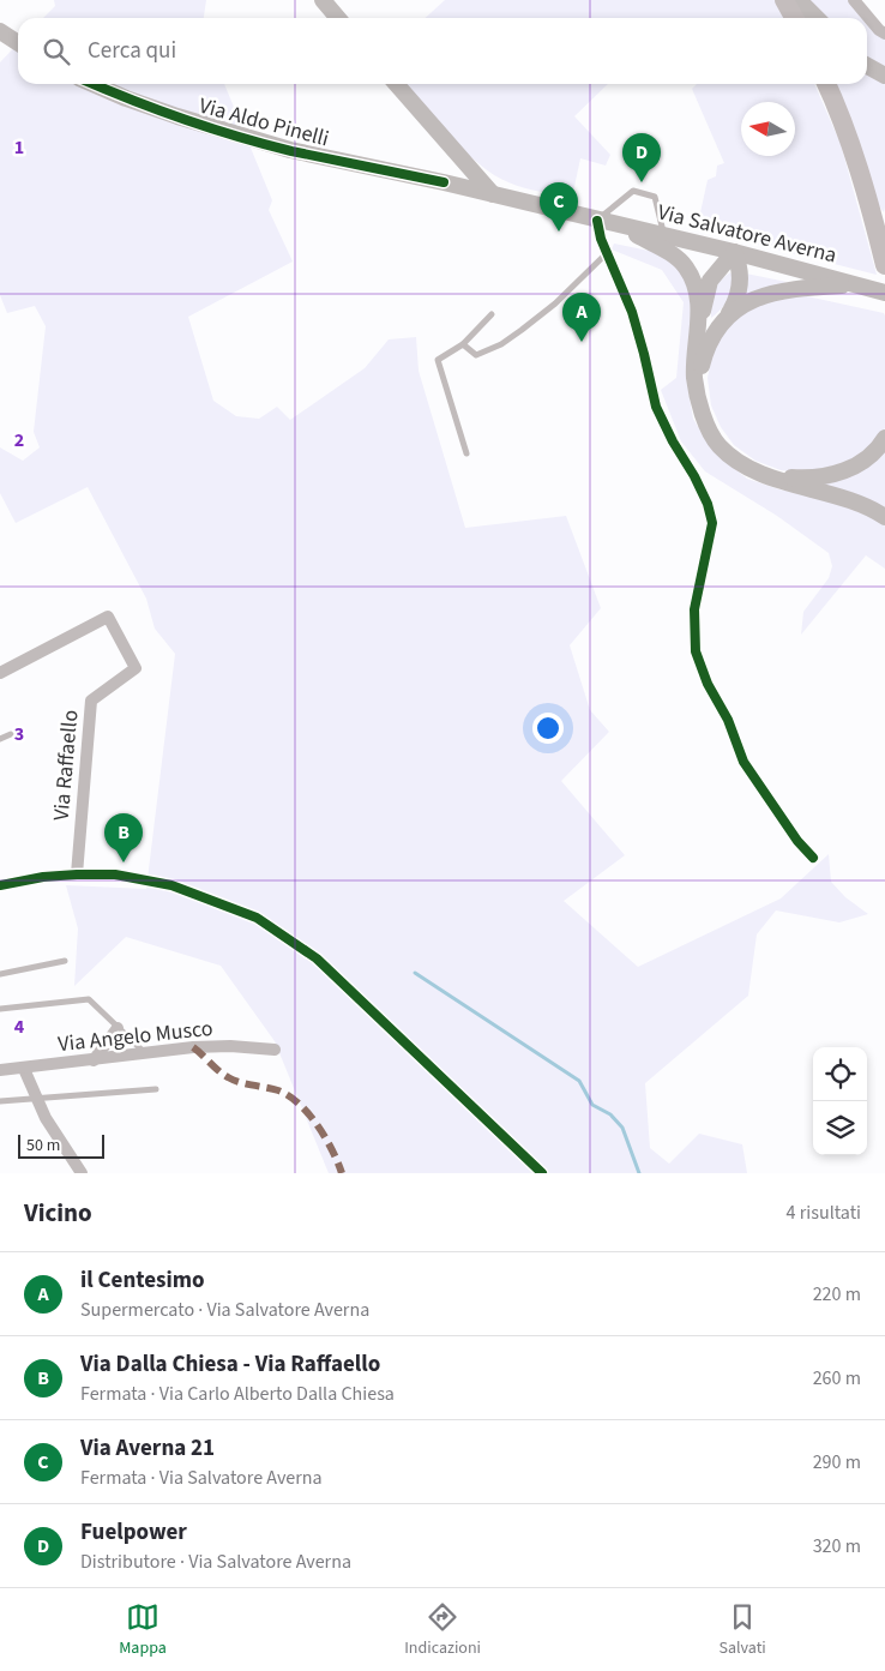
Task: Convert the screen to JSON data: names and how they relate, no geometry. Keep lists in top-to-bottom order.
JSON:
{
  "streets": {
    "main road": ["Via Aldo Pinelli", "Via Salvatore Averna"],
    "street": ["Via Raffaello", "Via Angelo Musco"]
  },
  "crossings": [
    ["Via Aldo Pinelli", "Via Salvatore Averna"]
  ],
  "scale_bar": "50 m",
  "north": "left",
  "page": {
    "search": "Cerca qui",
    "pins": [
      "D",
      "C",
      "A",
      "B"
    ],
    "scale": "50 m",
    "heading": ["Vicino", "4 risultati"],
    "list": [
      {
        "mark": "A",
        "name": "il Centesimo",
        "note": "Supermercato · Via Salvatore Averna",
        "value": "220 m"
      },
      {
        "mark": "B",
        "name": "Via Dalla Chiesa - Via Raffaello",
        "note": "Fermata · Via Carlo Alberto Dalla Chiesa",
        "value": "260 m"
      },
      {
        "mark": "C",
        "name": "Via Averna 21",
        "note": "Fermata · Via Salvatore Averna",
        "value": "290 m"
      },
      {
        "mark": "D",
        "name": "Fuelpower",
        "note": "Distributore · Via Salvatore Averna",
        "value": "320 m"
      }
    ],
    "nav": ["Mappa", "Indicazioni", "Salvati"]
  },
  "grid": {
    "rows": [
      "1",
      "2",
      "3",
      "4"
    ]
  }
}
